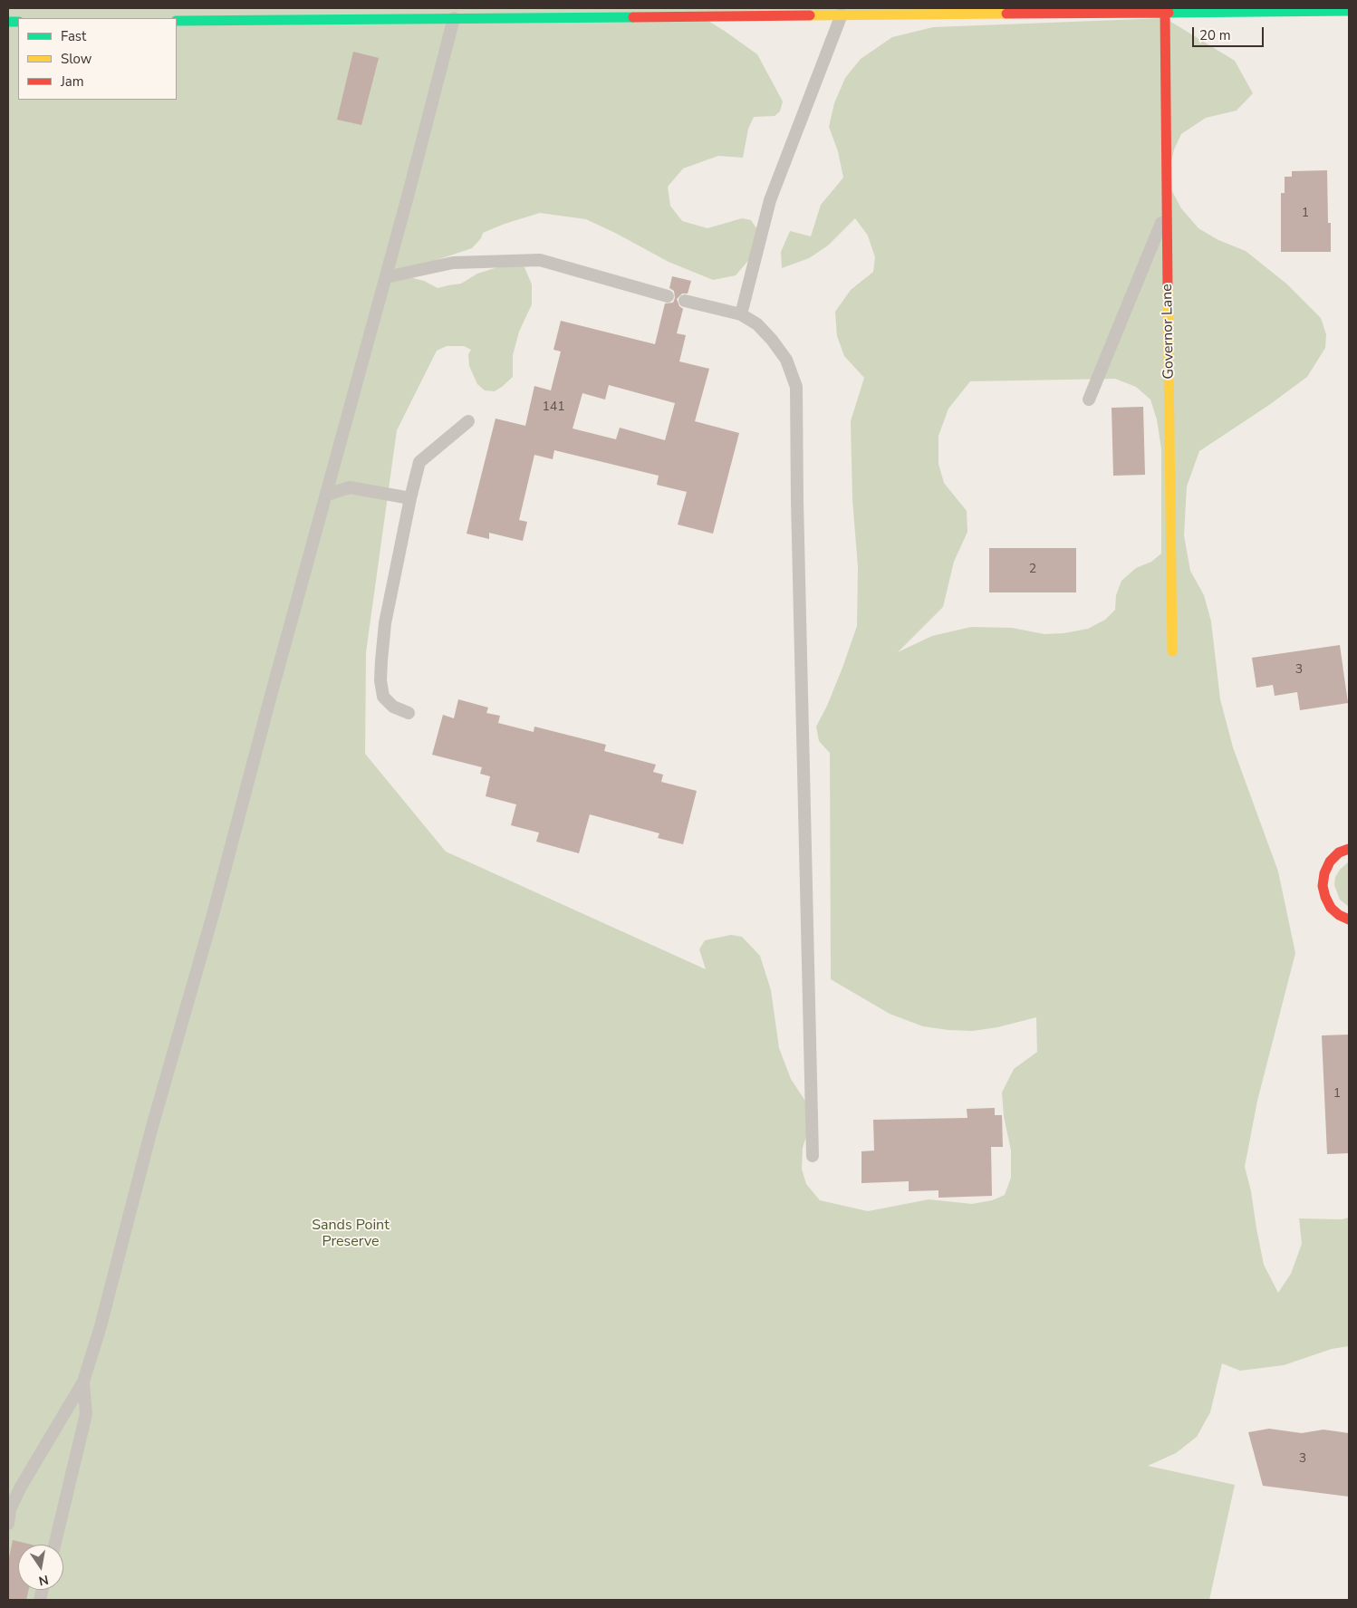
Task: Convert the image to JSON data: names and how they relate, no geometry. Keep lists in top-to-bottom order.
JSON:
{
  "streets": {
    "main road": ["Governor Lane"]
  },
  "parks": ["Sands Point Preserve"],
  "house_numbers": [
    "1",
    "141",
    "2",
    "3",
    "1",
    "3"
  ],
  "legend": ["Fast", "Slow", "Jam"],
  "scale_bar": "20 m",
  "north": "bottom"
}
